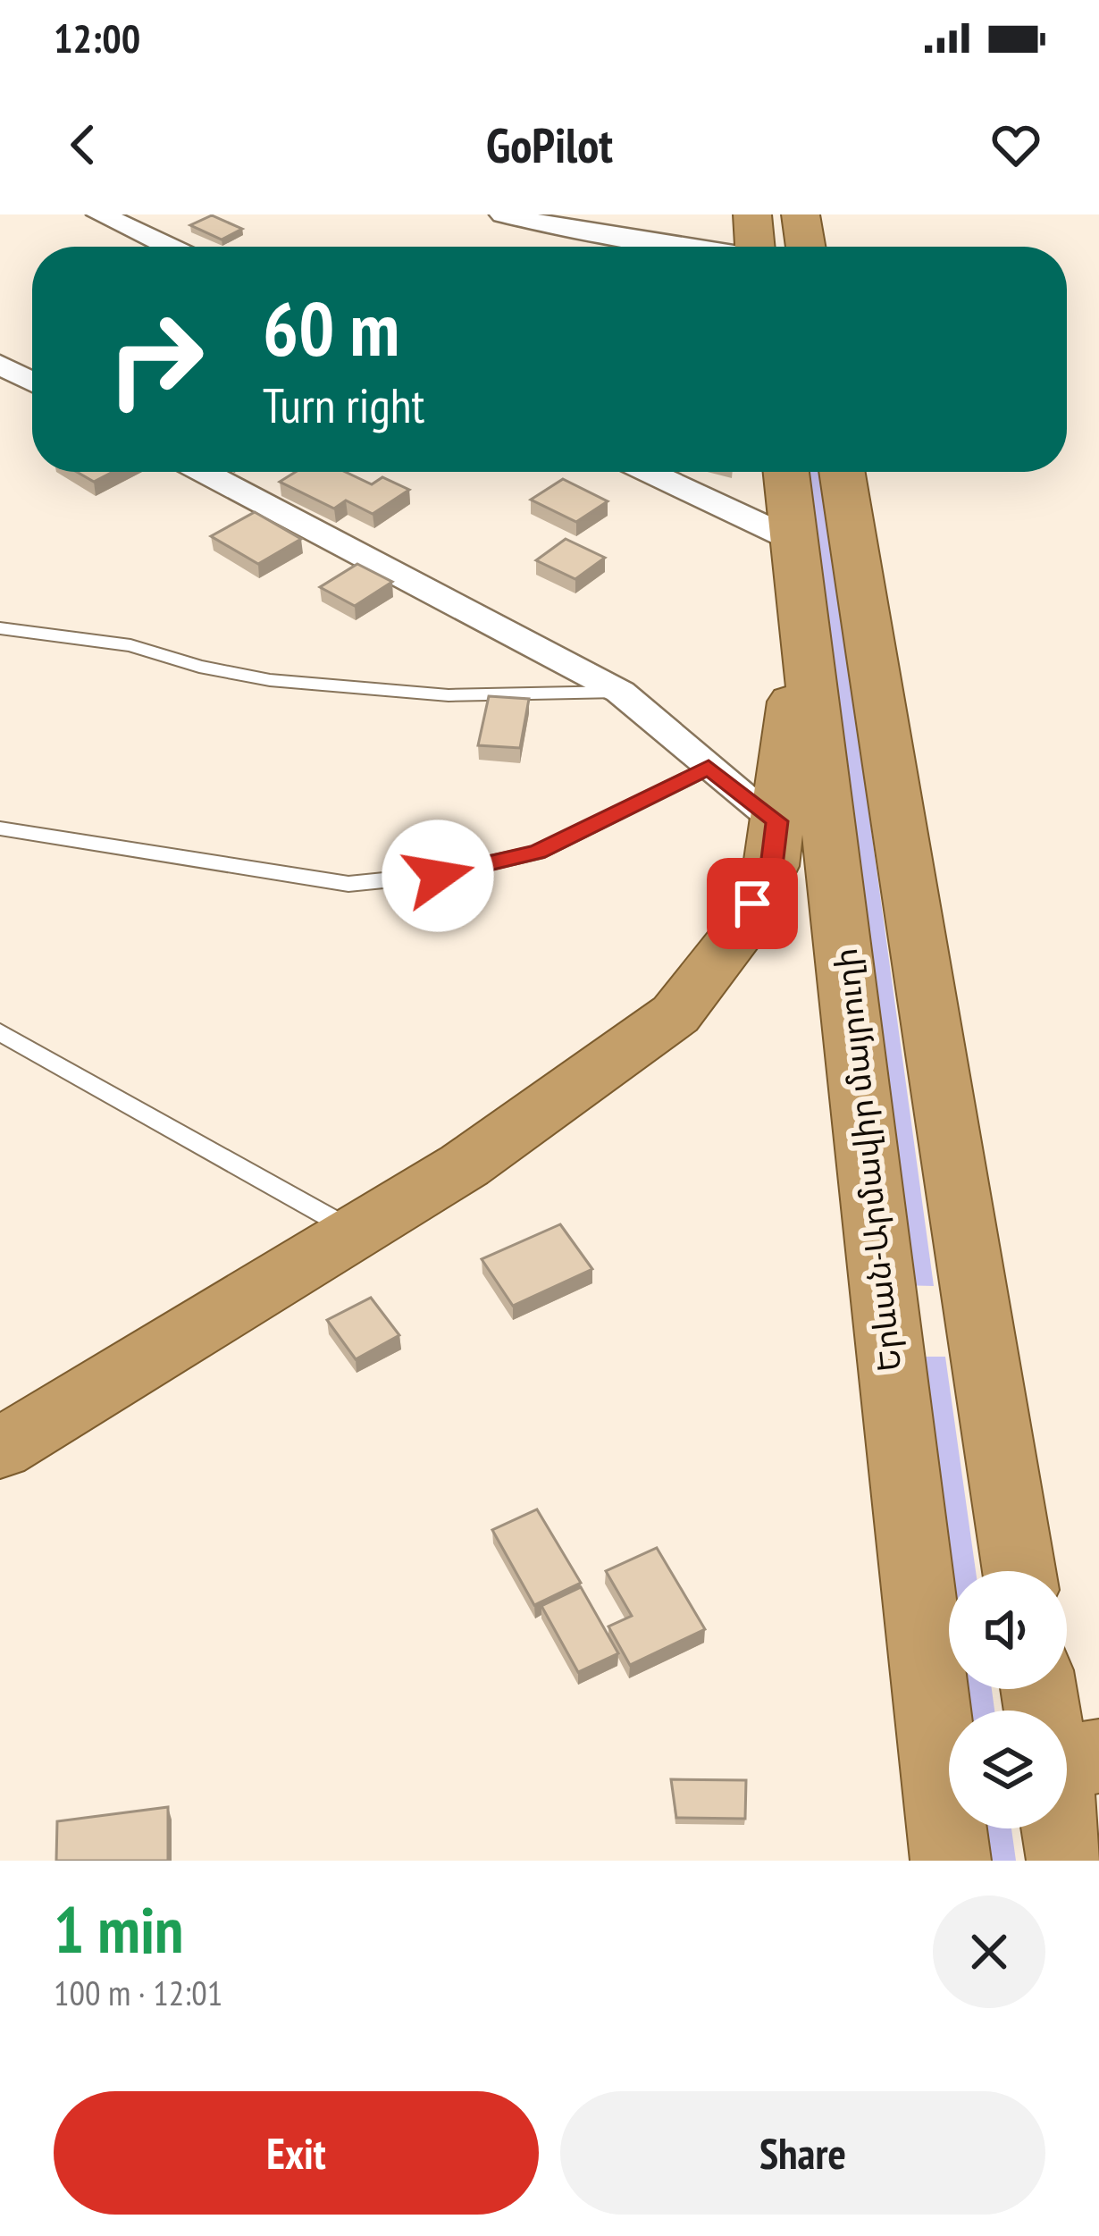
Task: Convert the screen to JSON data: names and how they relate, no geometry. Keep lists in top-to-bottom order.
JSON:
{
  "streets": {
    "highway": ["Երևան-Արմավիր մայրուղի"]
  },
  "page": {
    "status": "12:00",
    "header": "GoPilot",
    "turn": ["60 m", "Turn right"],
    "heading": ["1 min", "100 m · 12:01"],
    "buttons": ["Exit", "Share"]
  }
}
